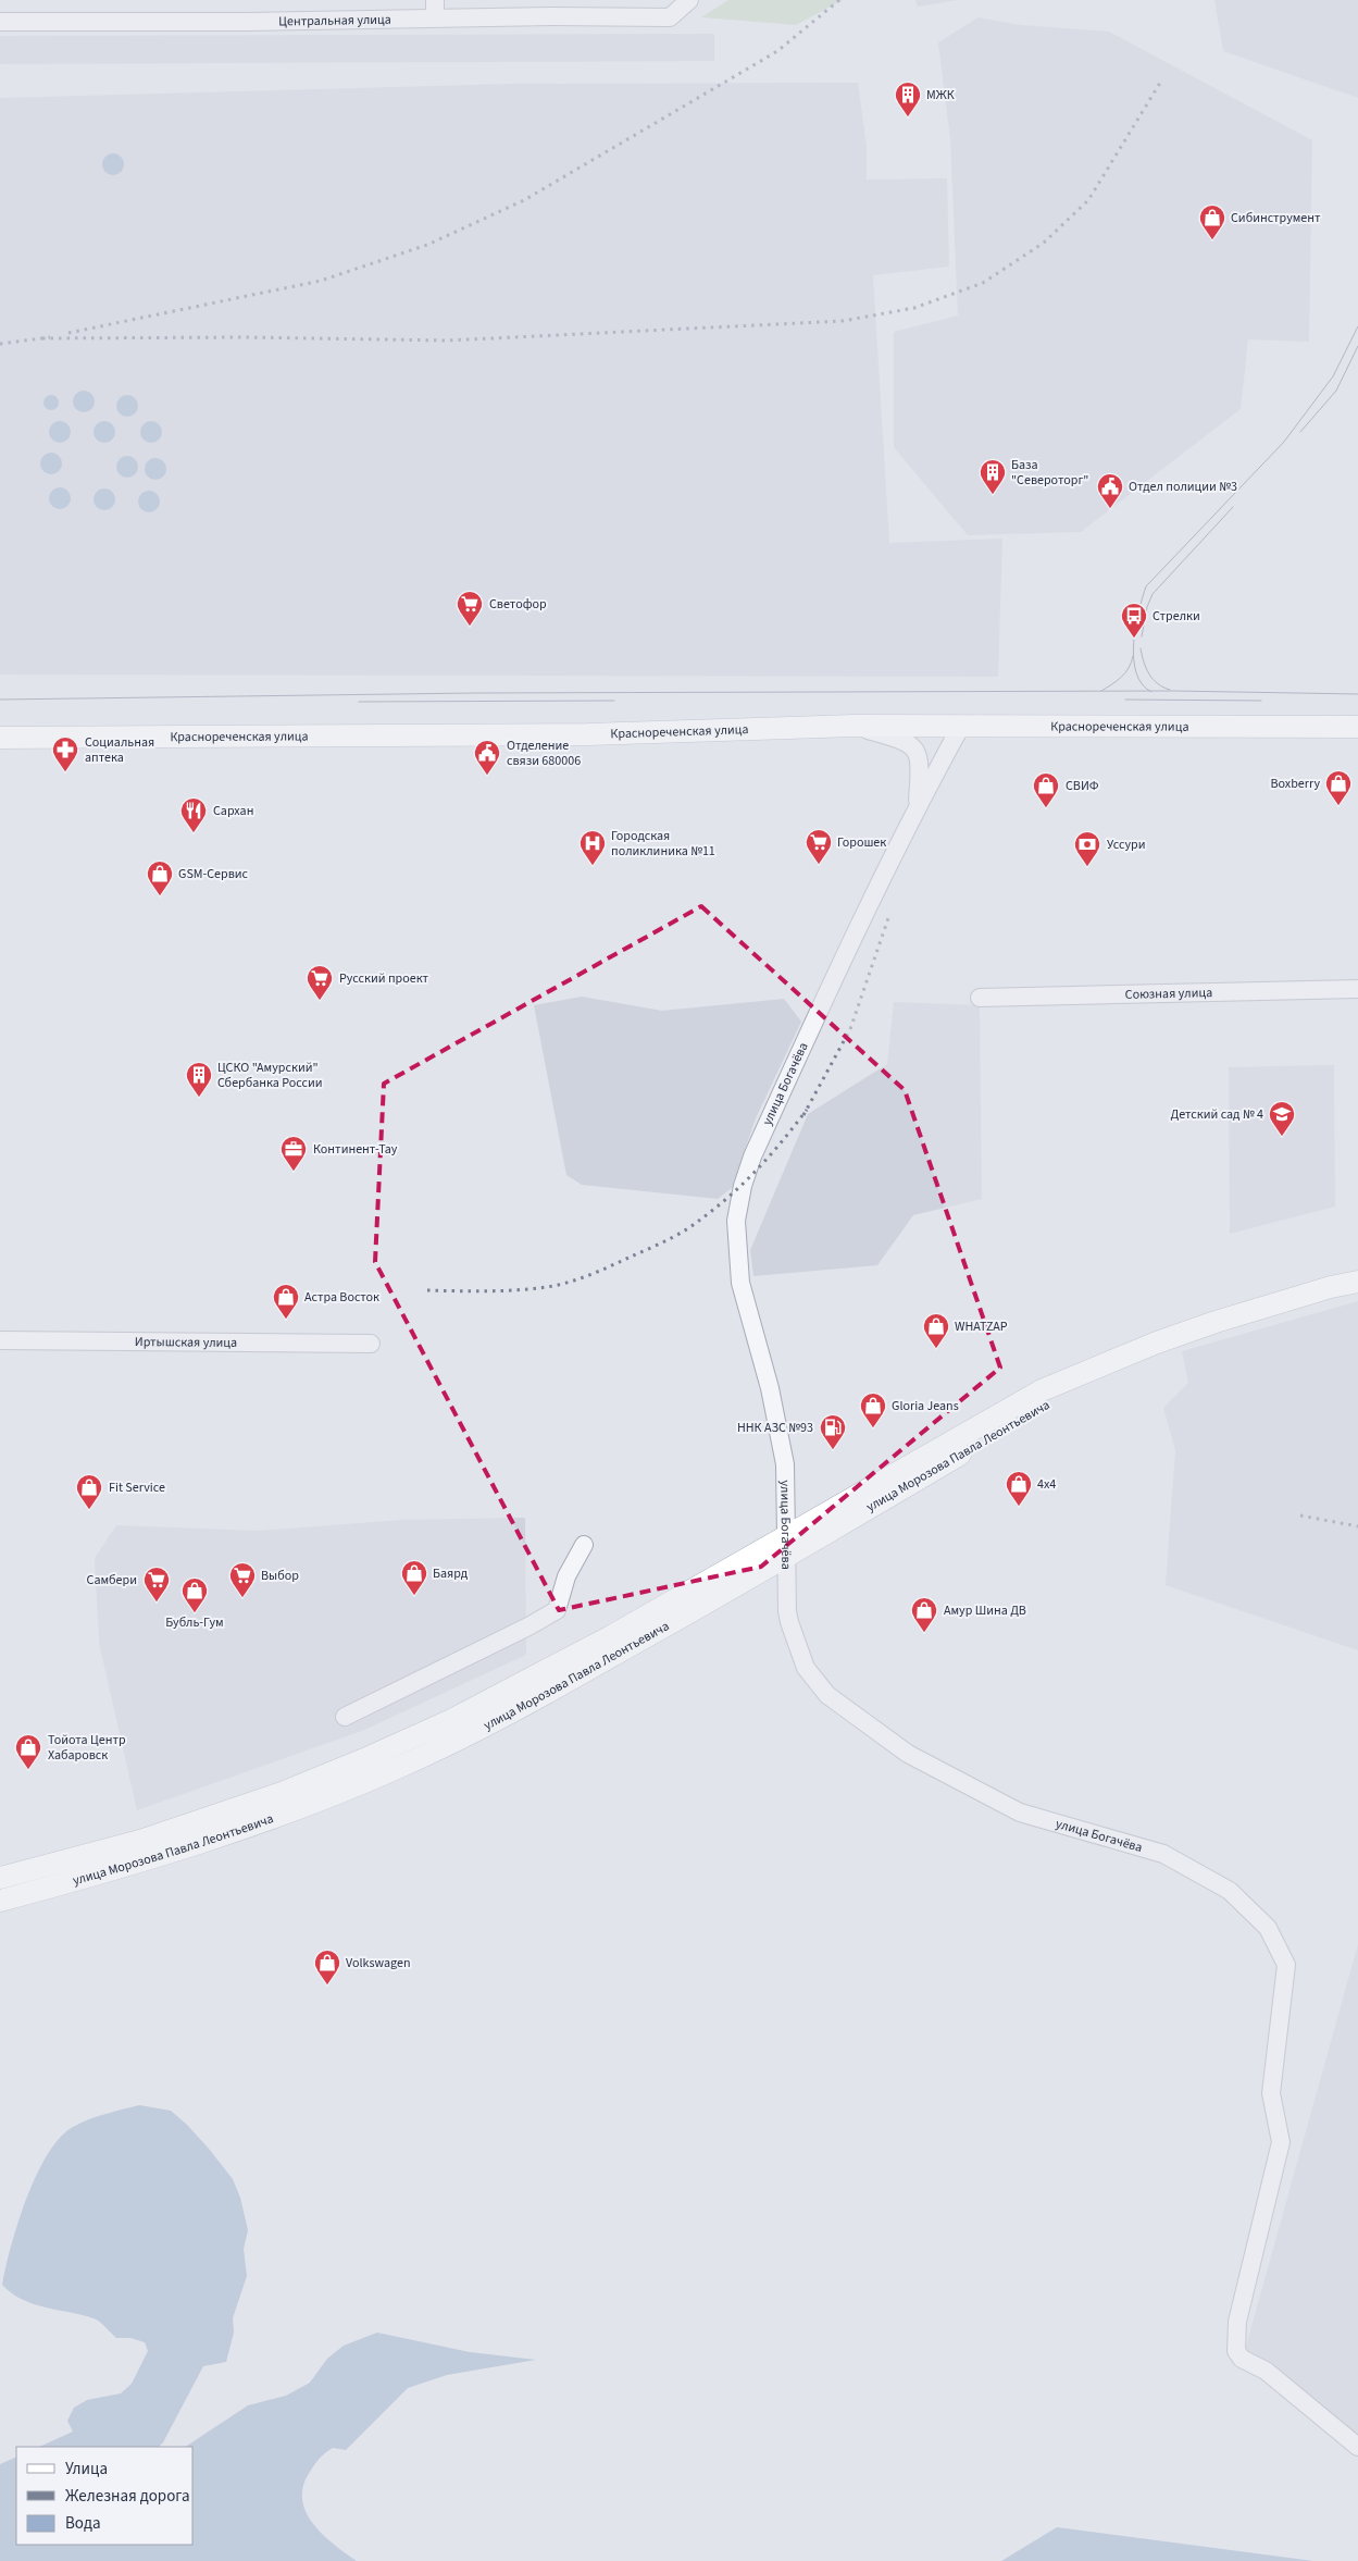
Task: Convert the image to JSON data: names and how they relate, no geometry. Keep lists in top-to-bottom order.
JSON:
{
  "streets": {
    "main road": ["Краснореченская улица", "улица Морозова Павла Леонтьевича"],
    "street": [
      "Центральная улица",
      "Союзная улица",
      "улица Богачёва",
      "Иртышская улица"
    ]
  },
  "crossings": [
    ["Краснореченская улица", "улица Богачёва"],
    ["улица Богачёва", "улица Морозова Павла Леонтьевича"]
  ],
  "places": {
    "building": ["МЖК", "База \"Североторг\"", "ЦСКО \"Амурский\" Сбербанка России"],
    "shop": [
      "Сибинструмент",
      "Boxberry",
      "СВИФ",
      "GSM-Сервис",
      "Астра Восток",
      "WHATZAP",
      "Gloria Jeans",
      "4х4",
      "Fit Service",
      "Баярд",
      "Бубль-Гум",
      "Амур Шина ДВ",
      "Тойота Центр Хабаровск",
      "Volkswagen"
    ],
    "public building": ["Отдел полиции №3", "Отделение связи 680006"],
    "supermarket": [
      "Светофор",
      "Горошек",
      "Русский проект",
      "Выбор",
      "Самбери"
    ],
    "bus stop": ["Стрелки"],
    "pharmacy": ["Социальная аптека"],
    "restaurant": ["Сархан"],
    "hospital": ["Городская поликлиника №11"],
    "bank": ["Уссури"],
    "school or university": ["Детский сад № 4"],
    "office": ["Континент-Тау"],
    "fuel station": ["ННК АЗС №93"]
  },
  "legend": ["Улица", "Железная дорога", "Вода"]
}
